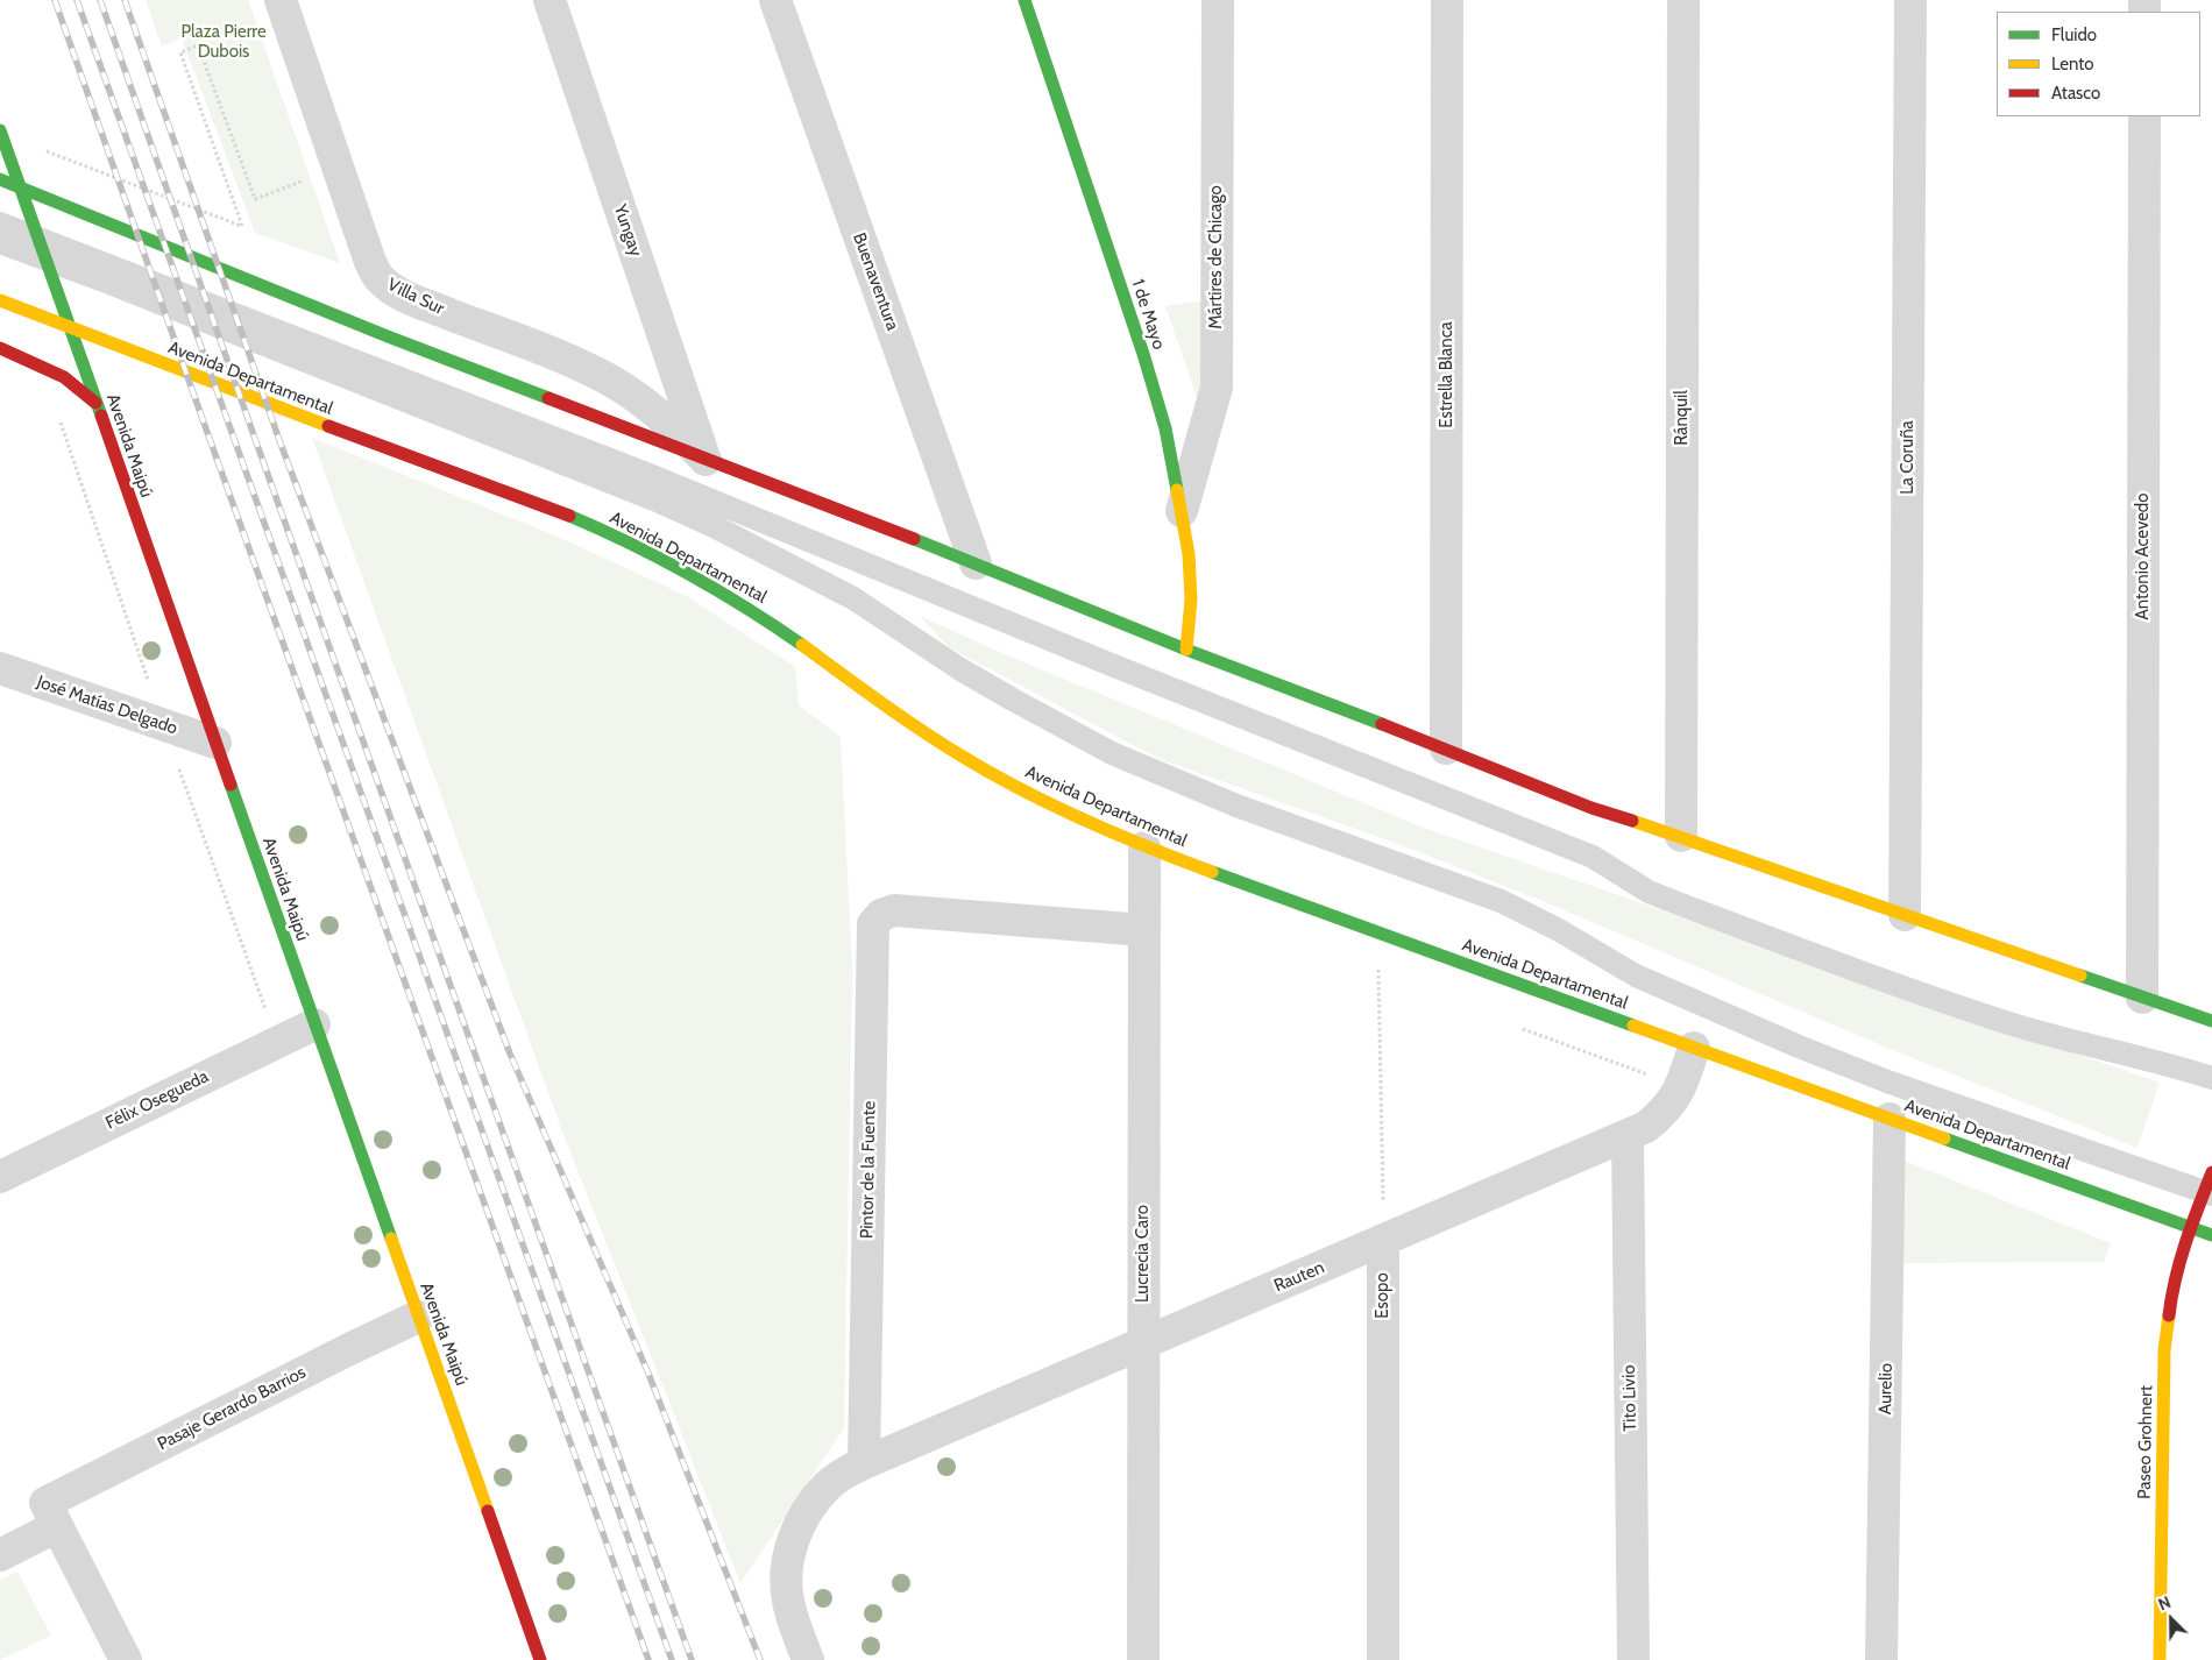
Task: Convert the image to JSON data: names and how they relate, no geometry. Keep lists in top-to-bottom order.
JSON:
{
  "streets": {
    "main road": [
      "1 de Mayo",
      "Avenida Departamental",
      "Avenida Maipú",
      "Paseo Grohnert"
    ],
    "street": [
      "Yungay",
      "Mártires de Chicago",
      "Buenaventura",
      "Villa Sur",
      "Estrella Blanca",
      "Ránquil",
      "La Coruña",
      "Antonio Acevedo",
      "José Matías Delgado",
      "Félix Osegueda",
      "Pintor de la Fuente",
      "Lucrecia Caro",
      "Rauten",
      "Esopo",
      "Aurelio",
      "Tito Livio",
      "Pasaje Gerardo Barrios"
    ]
  },
  "crossings": [
    ["Yungay", "Villa Sur"],
    ["Mártires de Chicago", "1 de Mayo"],
    ["Avenida Departamental", "Lucrecia Caro"],
    ["Avenida Departamental", "Rauten"],
    ["Avenida Departamental", "Aurelio"],
    ["Avenida Departamental", "Paseo Grohnert"],
    ["Avenida Maipú", "José Matías Delgado"],
    ["Avenida Maipú", "Félix Osegueda"],
    ["Avenida Maipú", "Pasaje Gerardo Barrios"],
    ["Pintor de la Fuente", "Lucrecia Caro"],
    ["Pintor de la Fuente", "Rauten"],
    ["Lucrecia Caro", "Rauten"],
    ["Rauten", "Esopo"],
    ["Rauten", "Tito Livio"]
  ],
  "parks": ["Plaza Pierre Dubois"],
  "legend": ["Fluido", "Lento", "Atasco"],
  "north": "top left"
}
